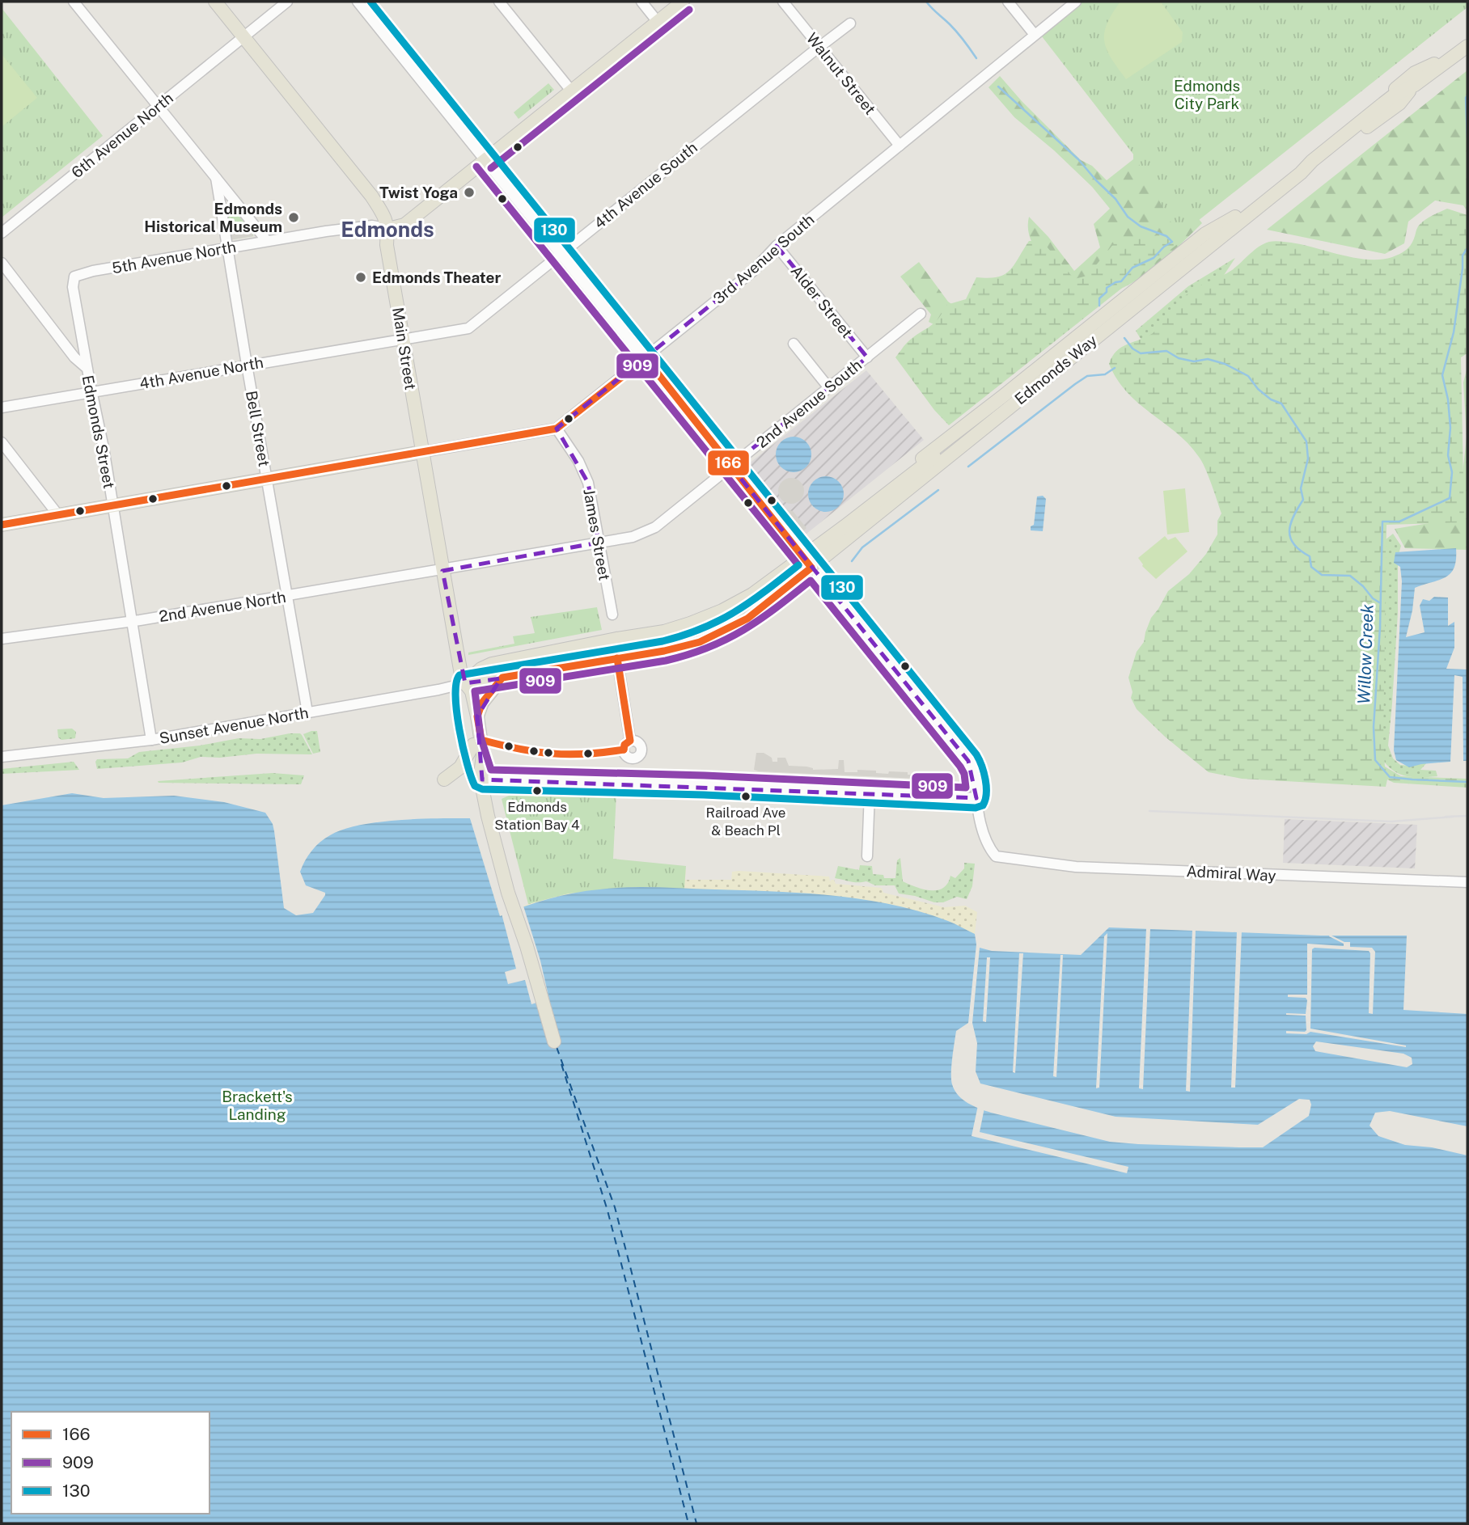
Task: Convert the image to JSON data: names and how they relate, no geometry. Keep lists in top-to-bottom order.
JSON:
{
  "streets": {
    "main road": ["Main Street", "Edmonds Way"],
    "street": [
      "Walnut Street",
      "6th Avenue North",
      "4th Avenue South",
      "5th Avenue North",
      "3rd Avenue South",
      "Alder Street",
      "4th Avenue North",
      "2nd Avenue South",
      "Bell Street",
      "Edmonds Street",
      "James Street",
      "2nd Avenue North",
      "Sunset Avenue North",
      "Admiral Way"
    ]
  },
  "crossings": [
    ["Walnut Street", "4th Avenue South"],
    ["Walnut Street", "3rd Avenue South"],
    ["6th Avenue North", "Main Street"],
    ["6th Avenue North", "Bell Street"],
    ["4th Avenue South", "Main Street"],
    ["4th Avenue South", "4th Avenue North"],
    ["5th Avenue North", "Main Street"],
    ["5th Avenue North", "Bell Street"],
    ["5th Avenue North", "Edmonds Street"],
    ["3rd Avenue South", "Alder Street"],
    ["3rd Avenue South", "Main Street"],
    ["3rd Avenue South", "James Street"],
    ["Alder Street", "2nd Avenue South"],
    ["Main Street", "Edmonds Way"],
    ["Main Street", "4th Avenue North"],
    ["Main Street", "2nd Avenue South"],
    ["Main Street", "2nd Avenue North"],
    ["Main Street", "Sunset Avenue North"],
    ["Edmonds Way", "Sunset Avenue North"],
    ["4th Avenue North", "Bell Street"],
    ["4th Avenue North", "Edmonds Street"],
    ["2nd Avenue South", "James Street"],
    ["2nd Avenue South", "2nd Avenue North"],
    ["Bell Street", "2nd Avenue North"],
    ["Bell Street", "Sunset Avenue North"],
    ["Edmonds Street", "2nd Avenue North"],
    ["Edmonds Street", "Sunset Avenue North"]
  ],
  "districts": ["Edmonds"],
  "water": ["Willow Creek"],
  "parks": ["Edmonds City Park", "Brackett's Landing"],
  "places": [
    "Twist Yoga",
    "Edmonds Historical Museum",
    "Edmonds Theater",
    "Edmonds Station Bay 4",
    "Railroad Ave & Beach Pl"
  ],
  "lines": ["transit line 130", "transit line 909", "transit line 166"],
  "legend": ["166", "909", "130"]
}
